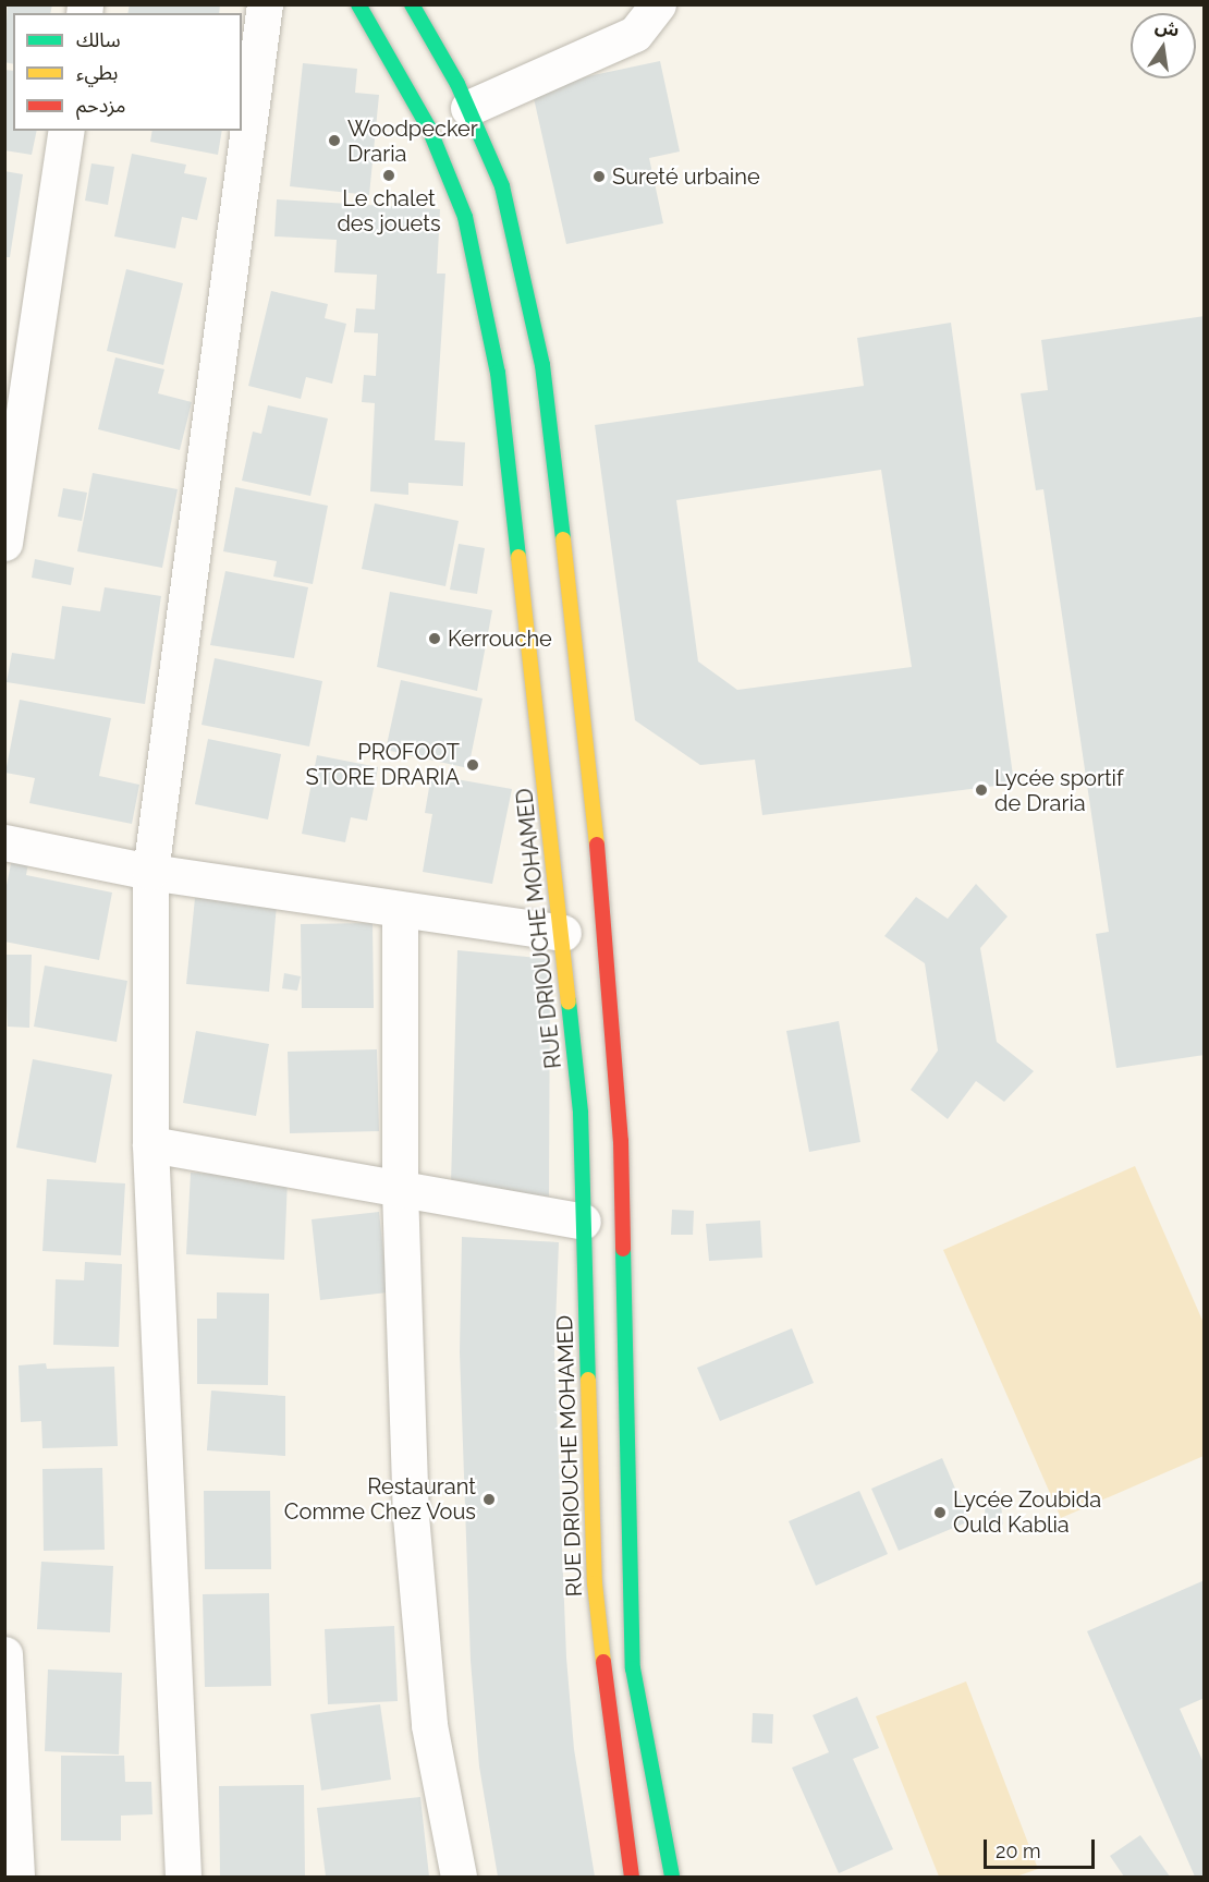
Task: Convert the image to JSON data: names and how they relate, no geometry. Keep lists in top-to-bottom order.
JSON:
{
  "streets": {
    "main road": ["RUE DRIOUCHE MOHAMED"]
  },
  "places": [
    "Woodpecker Draria",
    "Le chalet des jouets",
    "Sureté urbaine",
    "Kerrouche",
    "PROFOOT STORE DRARIA",
    "Lycée sportif de Draria",
    "Restaurant Comme Chez Vous",
    "Lycée Zoubida Ould Kablia"
  ],
  "legend": ["سالك", "بطيء", "مزدحم"],
  "scale_bar": "20 m",
  "north": "top"
}
